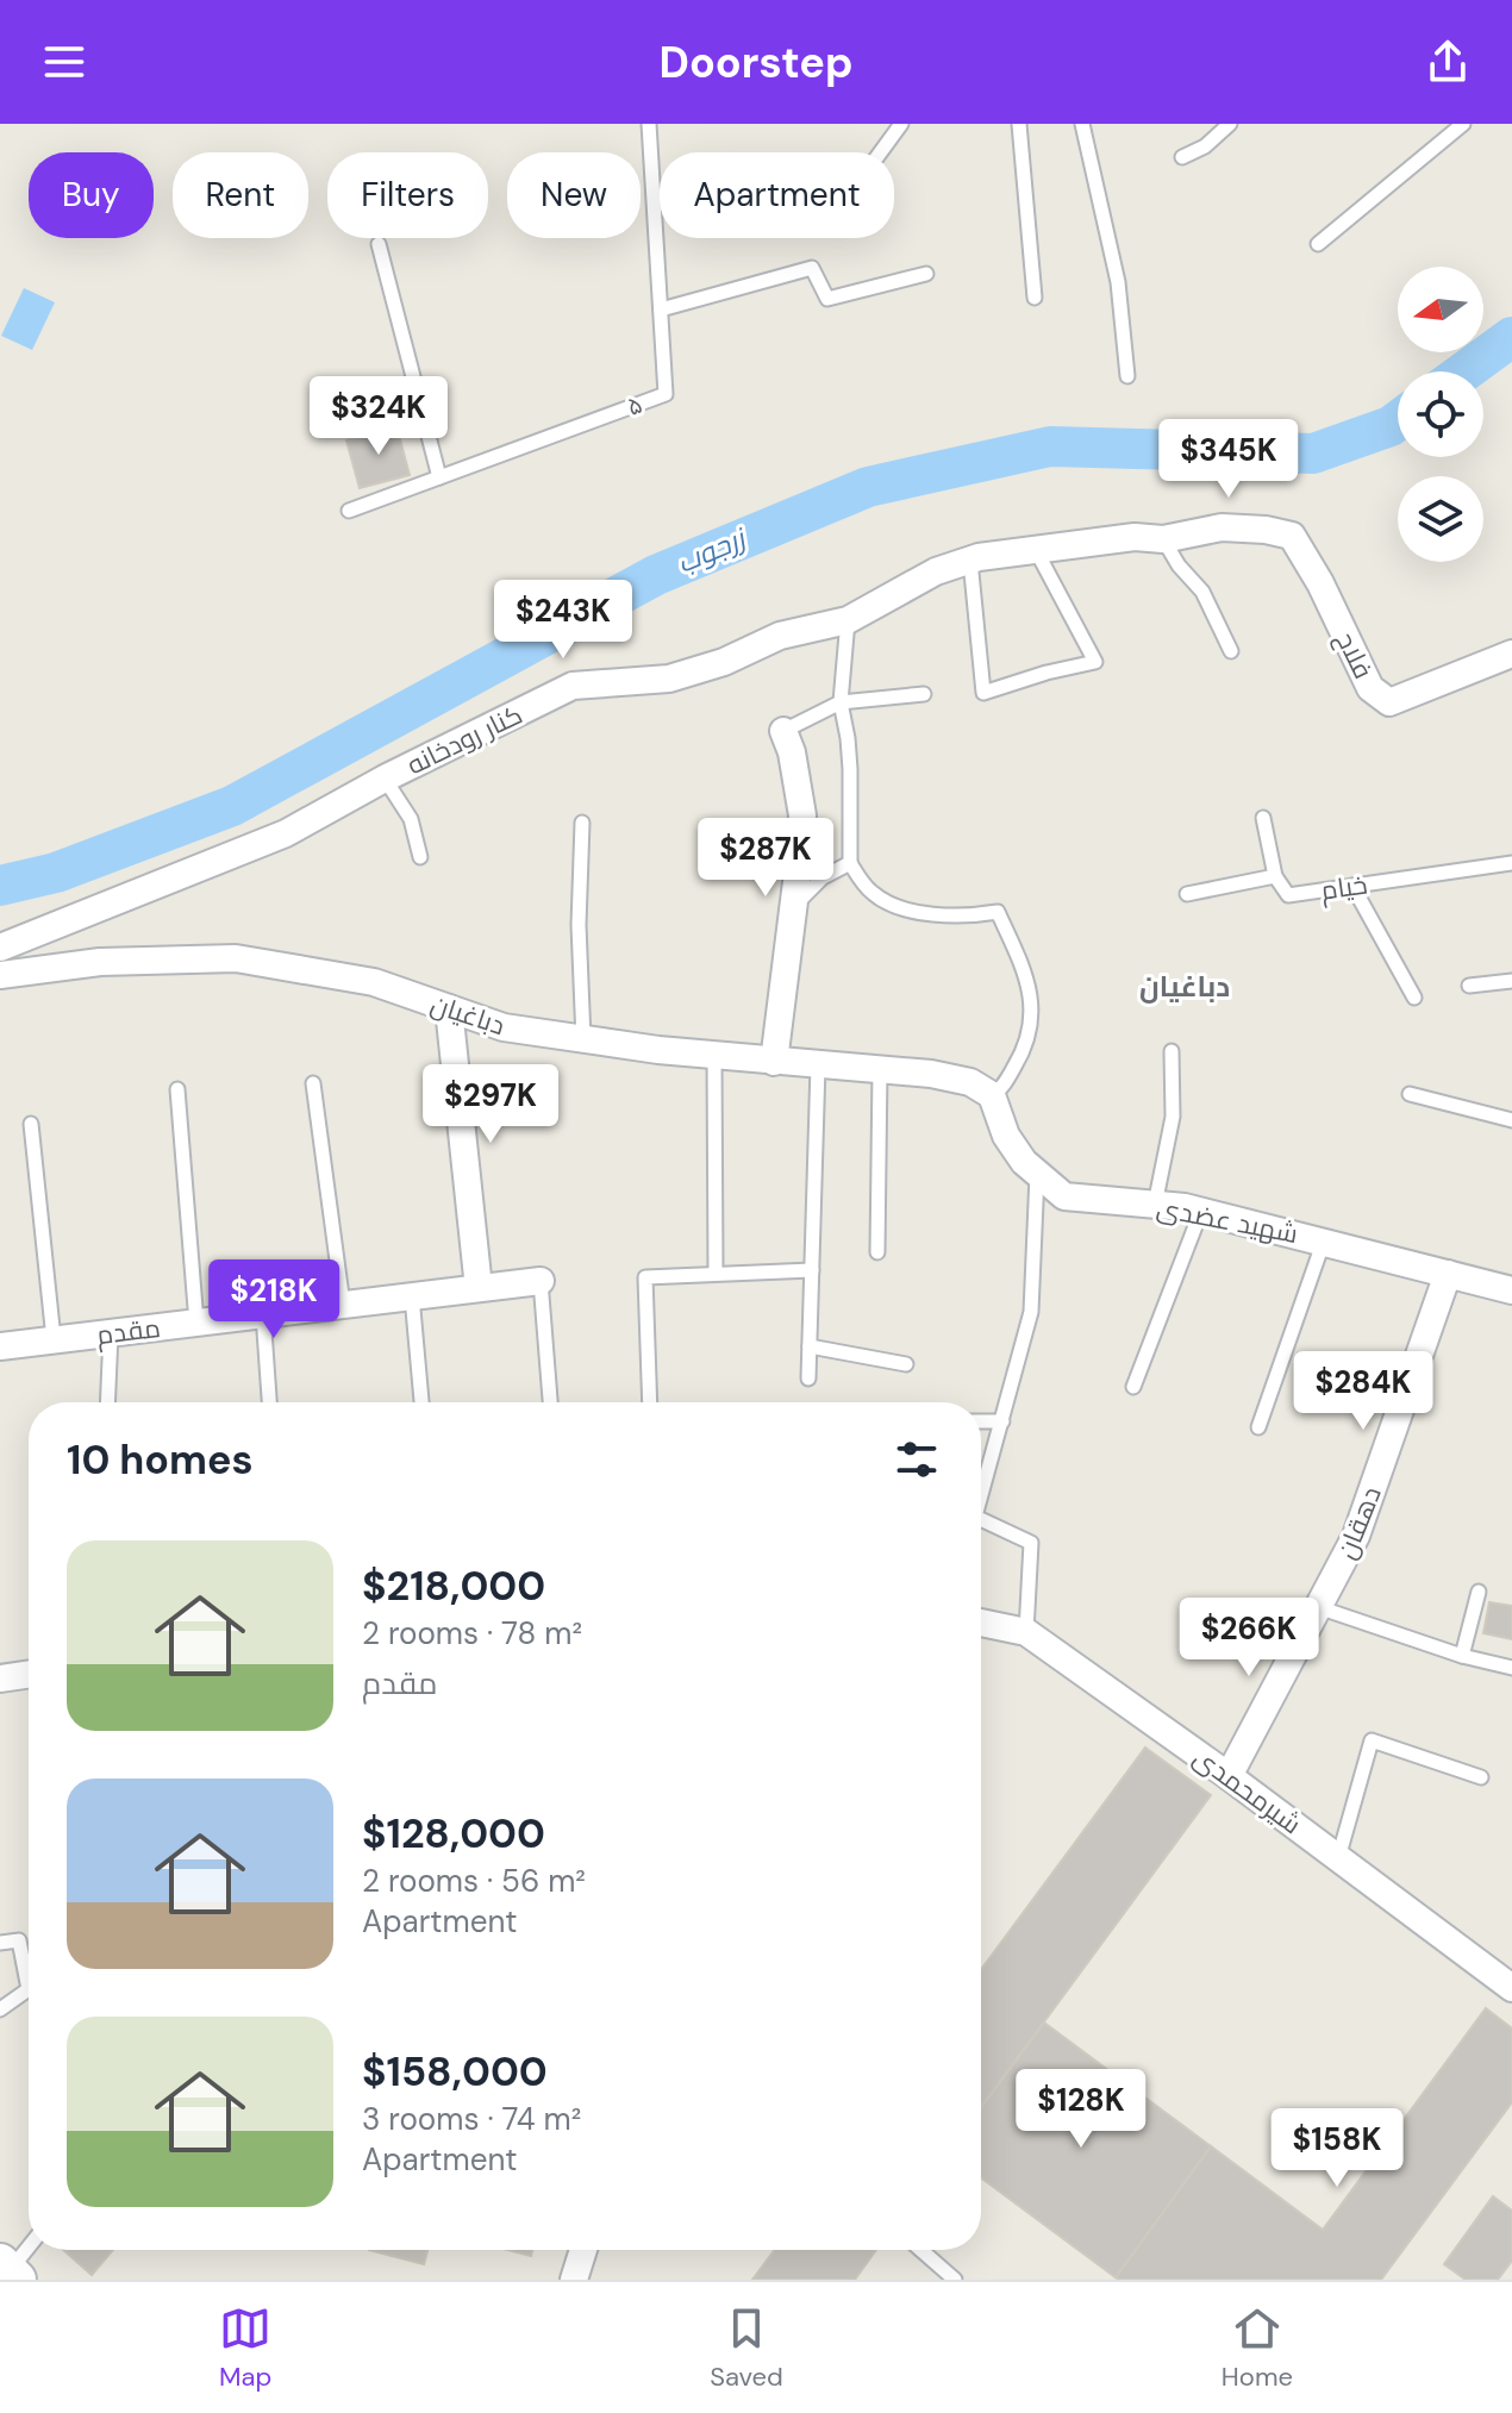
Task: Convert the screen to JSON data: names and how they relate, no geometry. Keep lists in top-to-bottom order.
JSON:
{
  "streets": {
    "street": [
      "فلاح",
      "کنار رودخانه",
      "دباغیان",
      "شهید عضدی",
      "مقدم",
      "دهقان",
      "شیرمحمدی"
    ],
    "lane": ["۵", "خیام"]
  },
  "crossings": [
    ["فلاح", "کنار رودخانه"],
    ["دباغیان", "شهید عضدی"],
    ["شهید عضدی", "دهقان"],
    ["دهقان", "شیرمحمدی"]
  ],
  "districts": ["دباغیان"],
  "water": ["زرجوب"],
  "north": "left",
  "page": {
    "header": "Doorstep",
    "chip": [
      "Buy",
      "Rent",
      "Filters",
      "New",
      "Apartment"
    ],
    "price": [
      "$324K",
      "$345K",
      "$243K",
      "$287K",
      "$297K",
      "$218K",
      "$284K",
      "$266K",
      "$128K",
      "$158K"
    ],
    "heading": "10 homes",
    "list": [
      {
        "name": "$218,000",
        "note": "2 rooms · 78 m² · مقدم"
      },
      {
        "name": "$128,000",
        "note": "2 rooms · 56 m² · Apartment"
      },
      {
        "name": "$158,000",
        "note": "3 rooms · 74 m² · Apartment"
      }
    ],
    "tabs": ["Map", "Saved", "Home"]
  }
}
